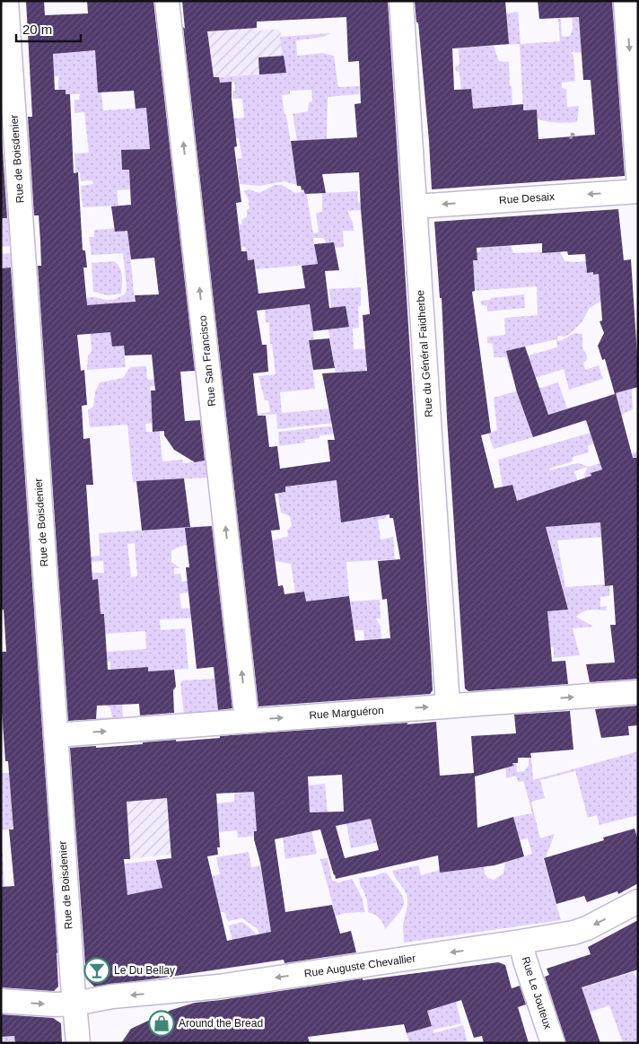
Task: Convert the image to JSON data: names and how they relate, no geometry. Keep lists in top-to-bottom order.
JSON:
{
  "streets": {
    "street": [
      "Rue de Boisdenier",
      "Rue Desaix",
      "Rue du Général Faidherbe",
      "Rue San Francisco",
      "Rue Marguéron",
      "Rue Auguste Chevallier",
      "Rue Le Jouteux"
    ]
  },
  "crossings": [
    ["Rue de Boisdenier", "Rue Marguéron"],
    ["Rue de Boisdenier", "Rue Auguste Chevallier"],
    ["Rue Desaix", "Rue du Général Faidherbe"],
    ["Rue du Général Faidherbe", "Rue Marguéron"],
    ["Rue San Francisco", "Rue Marguéron"],
    ["Rue Auguste Chevallier", "Rue Le Jouteux"]
  ],
  "one_way": ["Rue Desaix", "Rue San Francisco", "Rue Marguéron"],
  "places": {
    "bar": ["Le Du Bellay"],
    "shop": ["Around the Bread"]
  },
  "scale_bar": "20 m"
}
